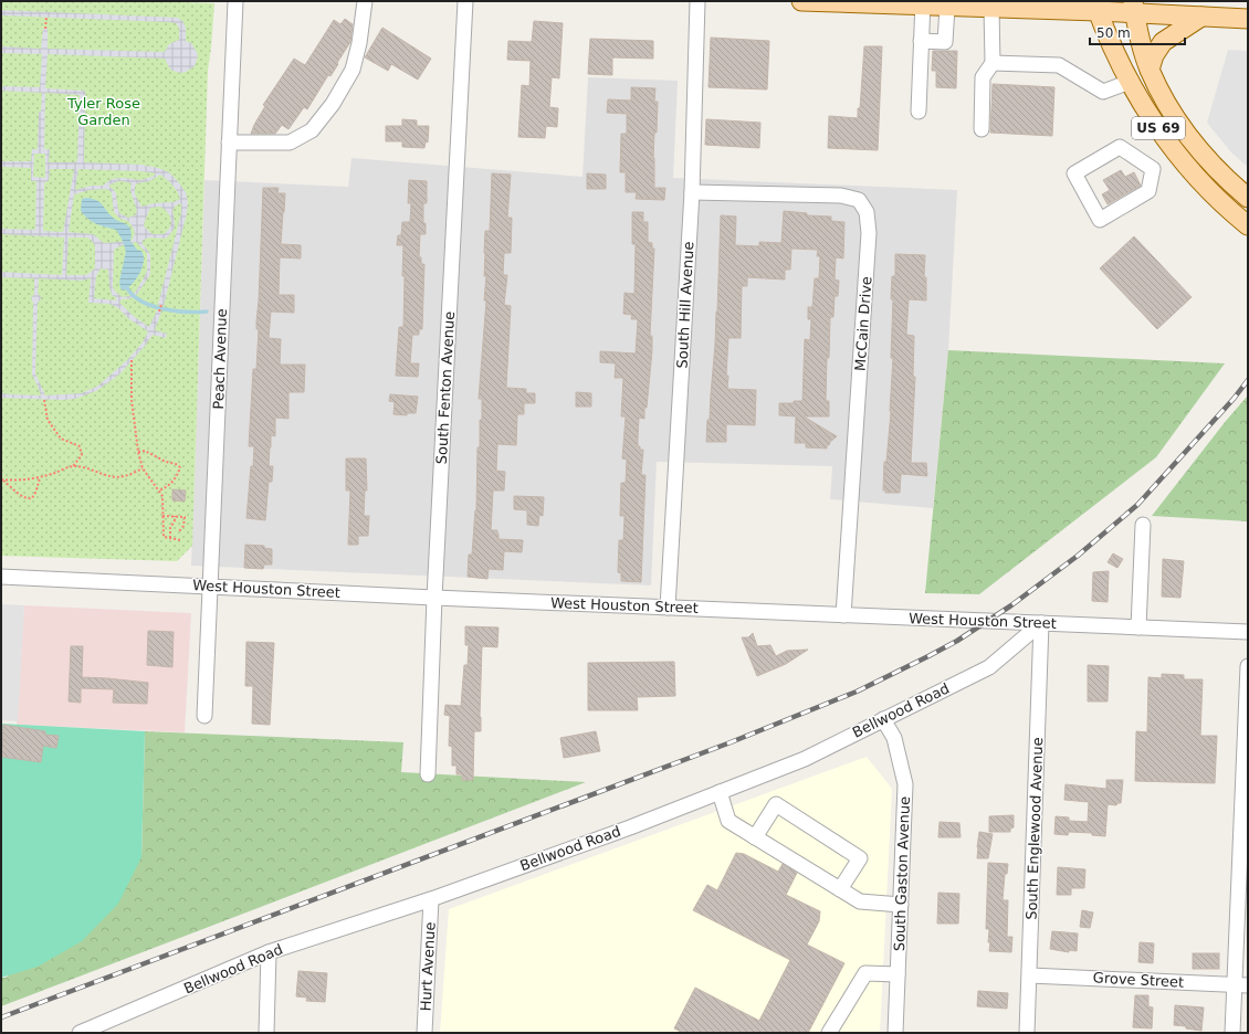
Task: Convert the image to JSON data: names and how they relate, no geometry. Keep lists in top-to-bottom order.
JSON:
{
  "streets": {
    "main road": ["US 69"],
    "street": [
      "South Hill Avenue",
      "McCain Drive",
      "Peach Avenue",
      "South Fenton Avenue",
      "West Houston Street",
      "Bellwood Road",
      "South Englewood Avenue",
      "South Gaston Avenue",
      "Hurt Avenue",
      "Grove Street"
    ]
  },
  "crossings": [
    ["South Hill Avenue", "McCain Drive"],
    ["South Hill Avenue", "West Houston Street"],
    ["McCain Drive", "West Houston Street"],
    ["Peach Avenue", "West Houston Street"],
    ["South Fenton Avenue", "West Houston Street"],
    ["West Houston Street", "Bellwood Road"],
    ["West Houston Street", "South Englewood Avenue"],
    ["Bellwood Road", "South Englewood Avenue"],
    ["Bellwood Road", "South Gaston Avenue"],
    ["Bellwood Road", "Hurt Avenue"],
    ["South Englewood Avenue", "Grove Street"]
  ],
  "parks": ["Tyler Rose Garden"],
  "scale_bar": "50 m"
}
